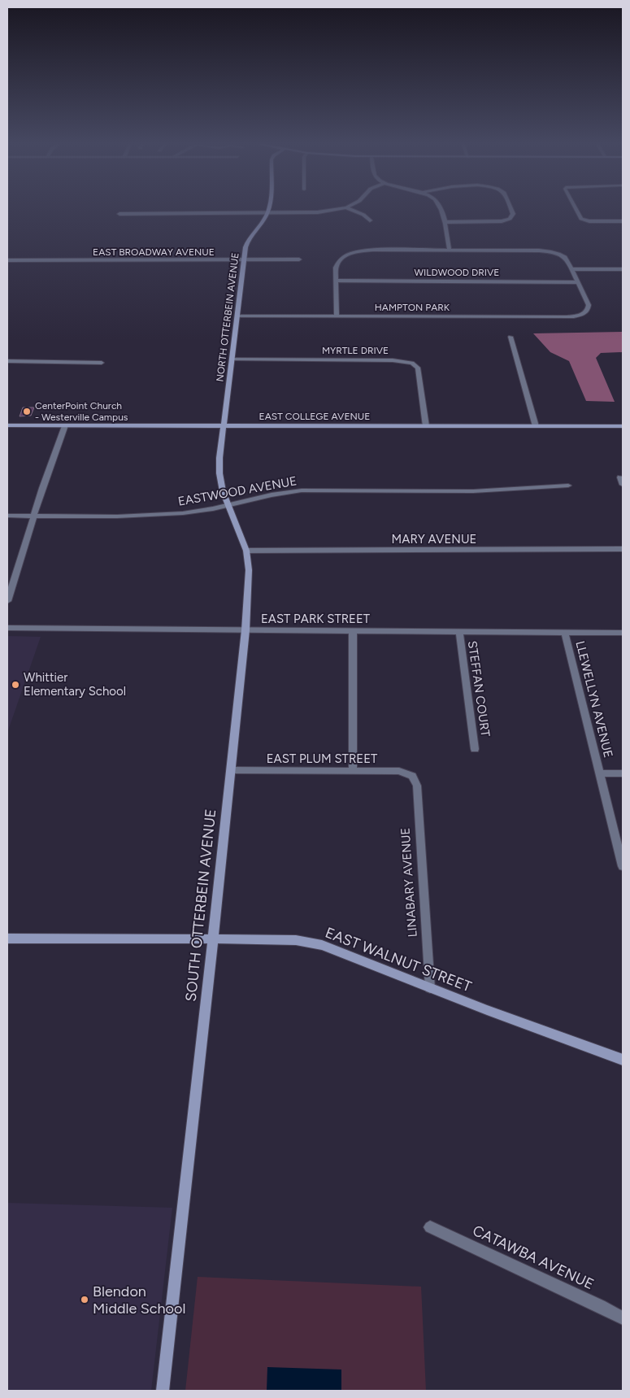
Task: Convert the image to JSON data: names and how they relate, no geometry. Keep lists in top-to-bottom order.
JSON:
{
  "streets": {
    "street": [
      "EAST BROADWAY AVENUE",
      "WILDWOOD DRIVE",
      "HAMPTON PARK",
      "NORTH OTTERBEIN AVENUE",
      "MYRTLE DRIVE",
      "EAST COLLEGE AVENUE",
      "EASTWOOD AVENUE",
      "MARY AVENUE",
      "EAST PARK STREET",
      "STEFFAN COURT",
      "LLEWELLYN AVENUE",
      "EAST PLUM STREET",
      "LINABARY AVENUE",
      "SOUTH OTTERBEIN AVENUE",
      "EAST WALNUT STREET",
      "CATAWBA AVENUE"
    ]
  },
  "crossings": [
    ["EAST BROADWAY AVENUE", "NORTH OTTERBEIN AVENUE"],
    ["WILDWOOD DRIVE", "HAMPTON PARK"],
    ["HAMPTON PARK", "NORTH OTTERBEIN AVENUE"],
    ["NORTH OTTERBEIN AVENUE", "MYRTLE DRIVE"],
    ["NORTH OTTERBEIN AVENUE", "EAST COLLEGE AVENUE"],
    ["NORTH OTTERBEIN AVENUE", "SOUTH OTTERBEIN AVENUE"],
    ["MYRTLE DRIVE", "EAST COLLEGE AVENUE"],
    ["EAST COLLEGE AVENUE", "SOUTH OTTERBEIN AVENUE"],
    ["EASTWOOD AVENUE", "SOUTH OTTERBEIN AVENUE"],
    ["MARY AVENUE", "SOUTH OTTERBEIN AVENUE"],
    ["EAST PARK STREET", "STEFFAN COURT"],
    ["EAST PARK STREET", "LLEWELLYN AVENUE"],
    ["EAST PARK STREET", "SOUTH OTTERBEIN AVENUE"],
    ["EAST PLUM STREET", "LINABARY AVENUE"],
    ["EAST PLUM STREET", "SOUTH OTTERBEIN AVENUE"],
    ["LINABARY AVENUE", "EAST WALNUT STREET"],
    ["SOUTH OTTERBEIN AVENUE", "EAST WALNUT STREET"]
  ],
  "places": ["CenterPoint Church - Westerville Campus", "Whittier Elementary School", "Blendon Middle School"]
}
